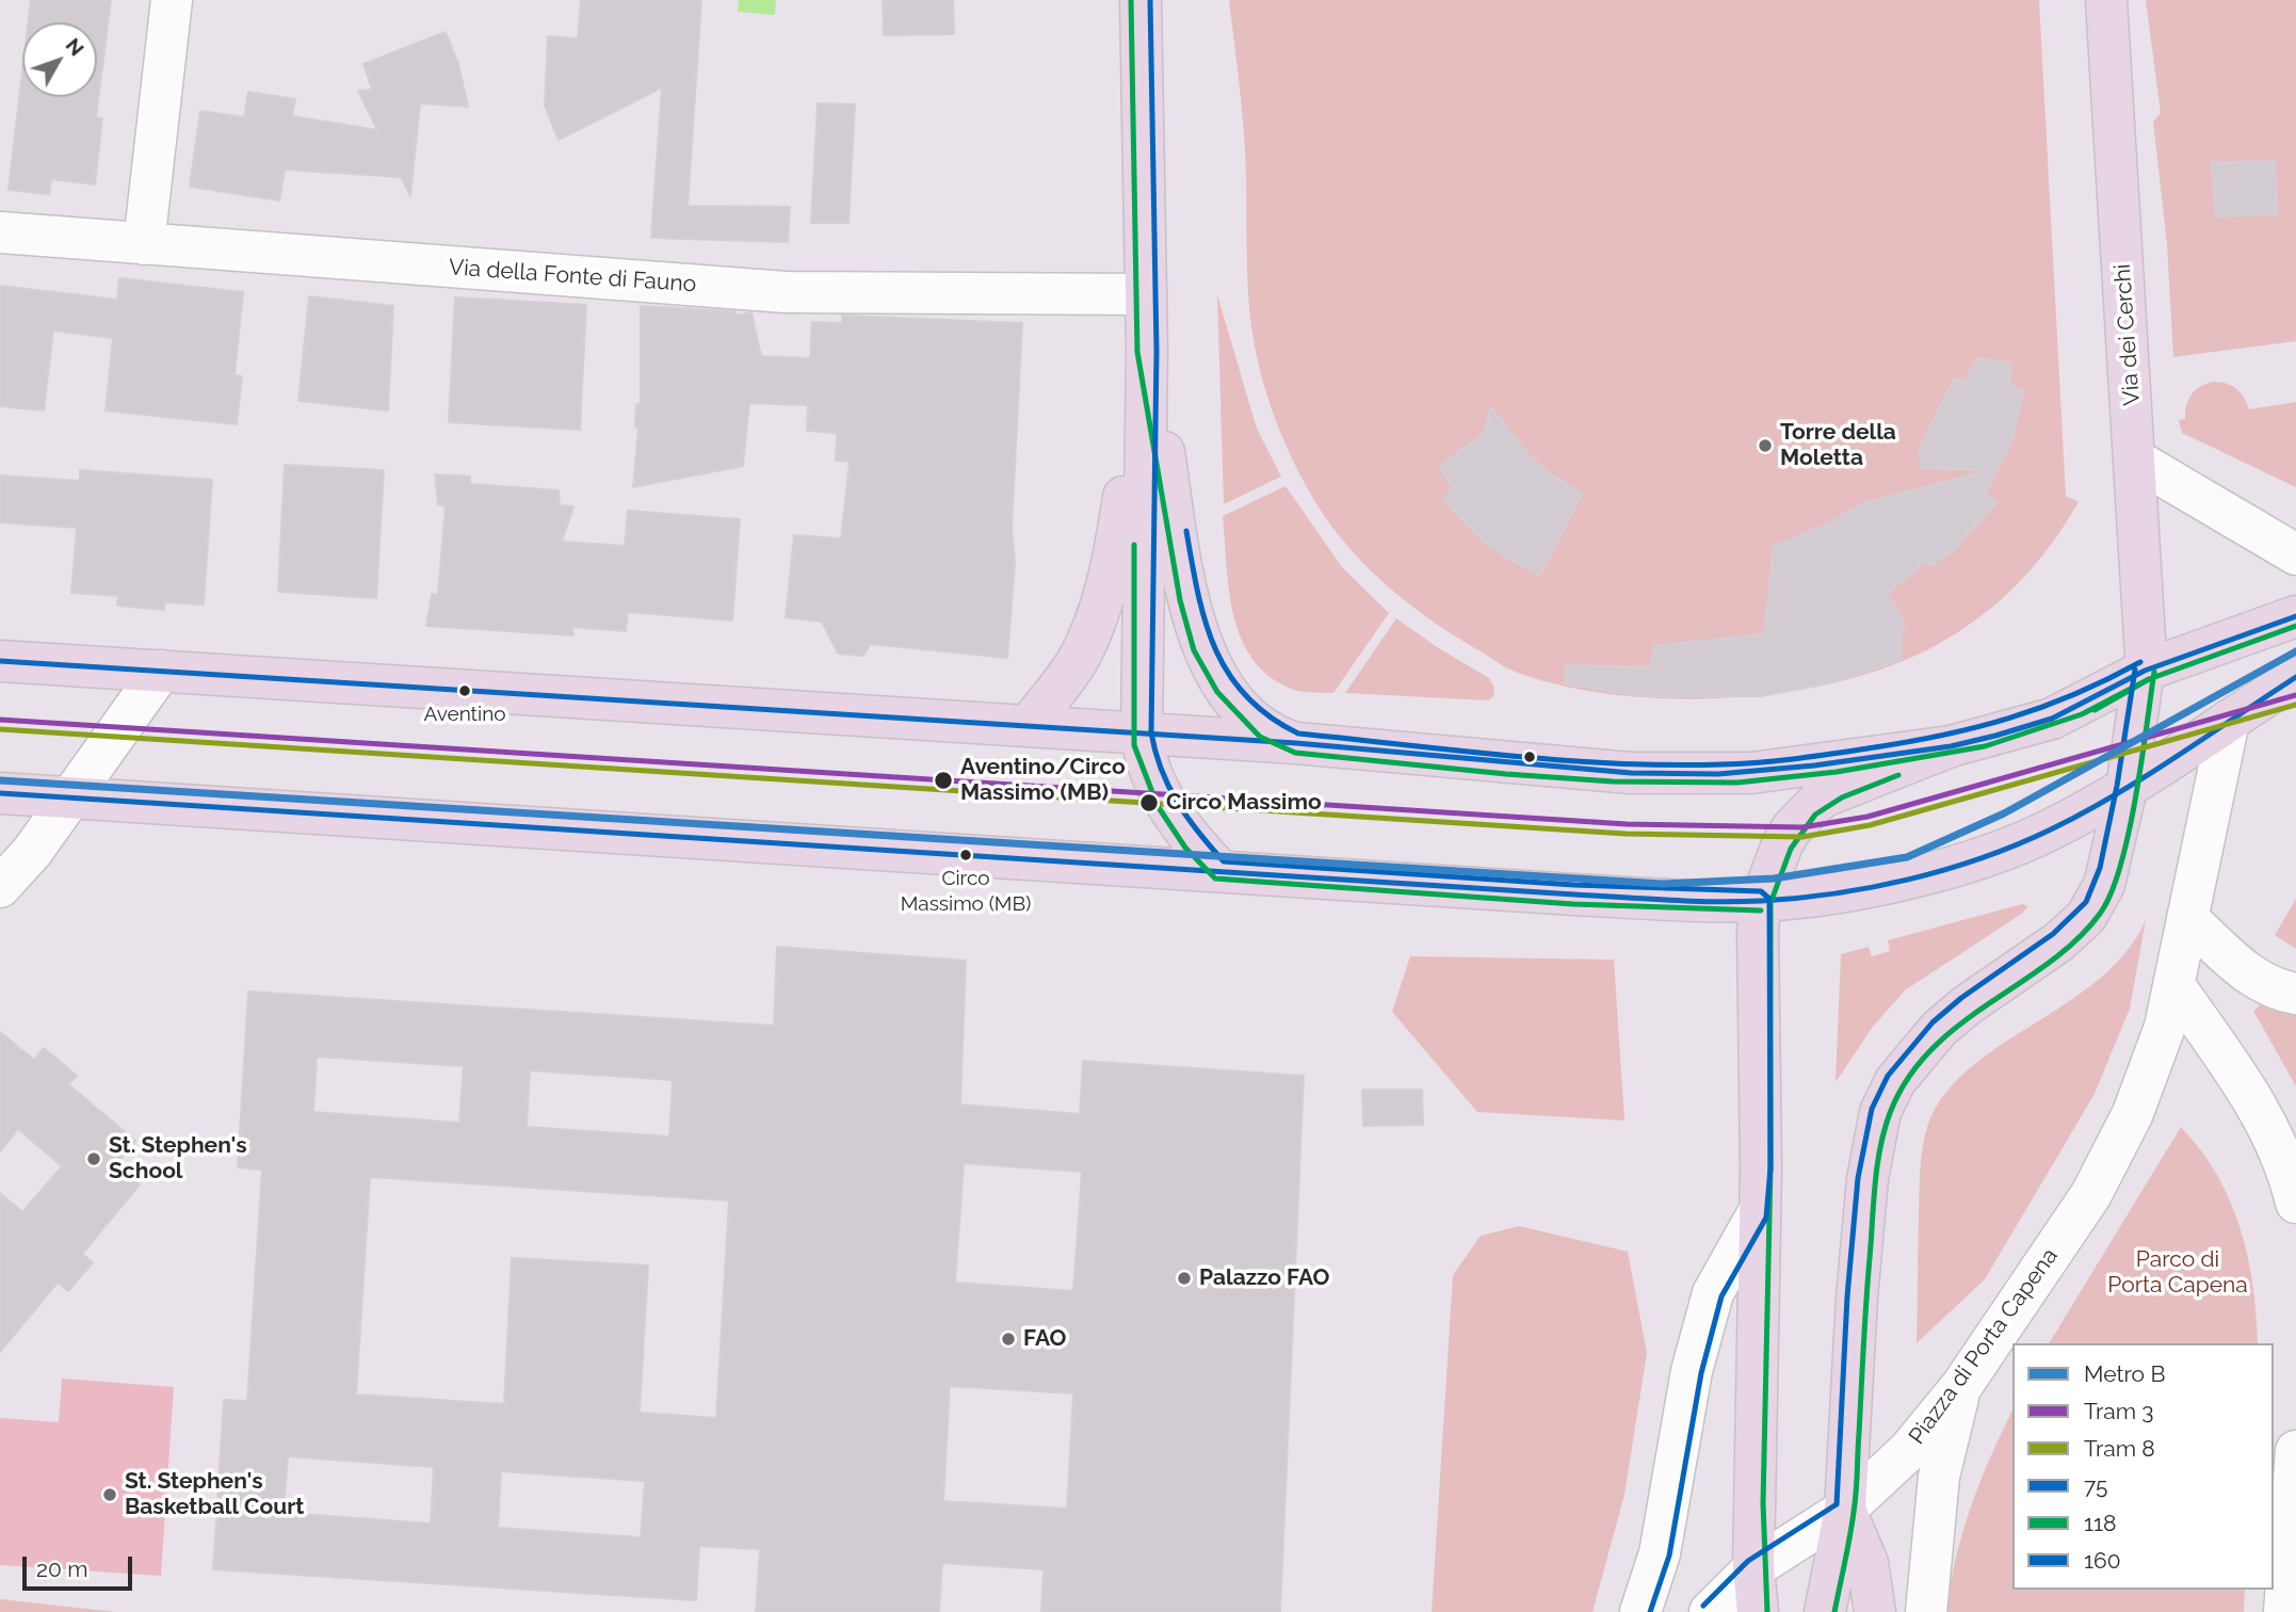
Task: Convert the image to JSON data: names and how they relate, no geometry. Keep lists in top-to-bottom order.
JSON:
{
  "streets": {
    "main road": ["Via dei Cerchi"],
    "street": ["Via della Fonte di Fauno", "Piazza di Porta Capena"]
  },
  "parks": ["Parco di Porta Capena"],
  "places": [
    "Torre della Moletta",
    "Aventino",
    "Aventino/Circo Massimo (MB)",
    "Circo Massimo",
    "Circo Massimo (MB)",
    "St. Stephen's School",
    "Palazzo FAO",
    "FAO",
    "St. Stephen's Basketball Court"
  ],
  "lines": [
    "transit line 118",
    "transit line 160",
    "transit line 75",
    "metro line B",
    "tram line 3",
    "tram line 8"
  ],
  "legend": [
    "Metro B",
    "Tram 3",
    "Tram 8",
    "75",
    "118",
    "160"
  ],
  "scale_bar": "20 m",
  "north": "top right"
}
